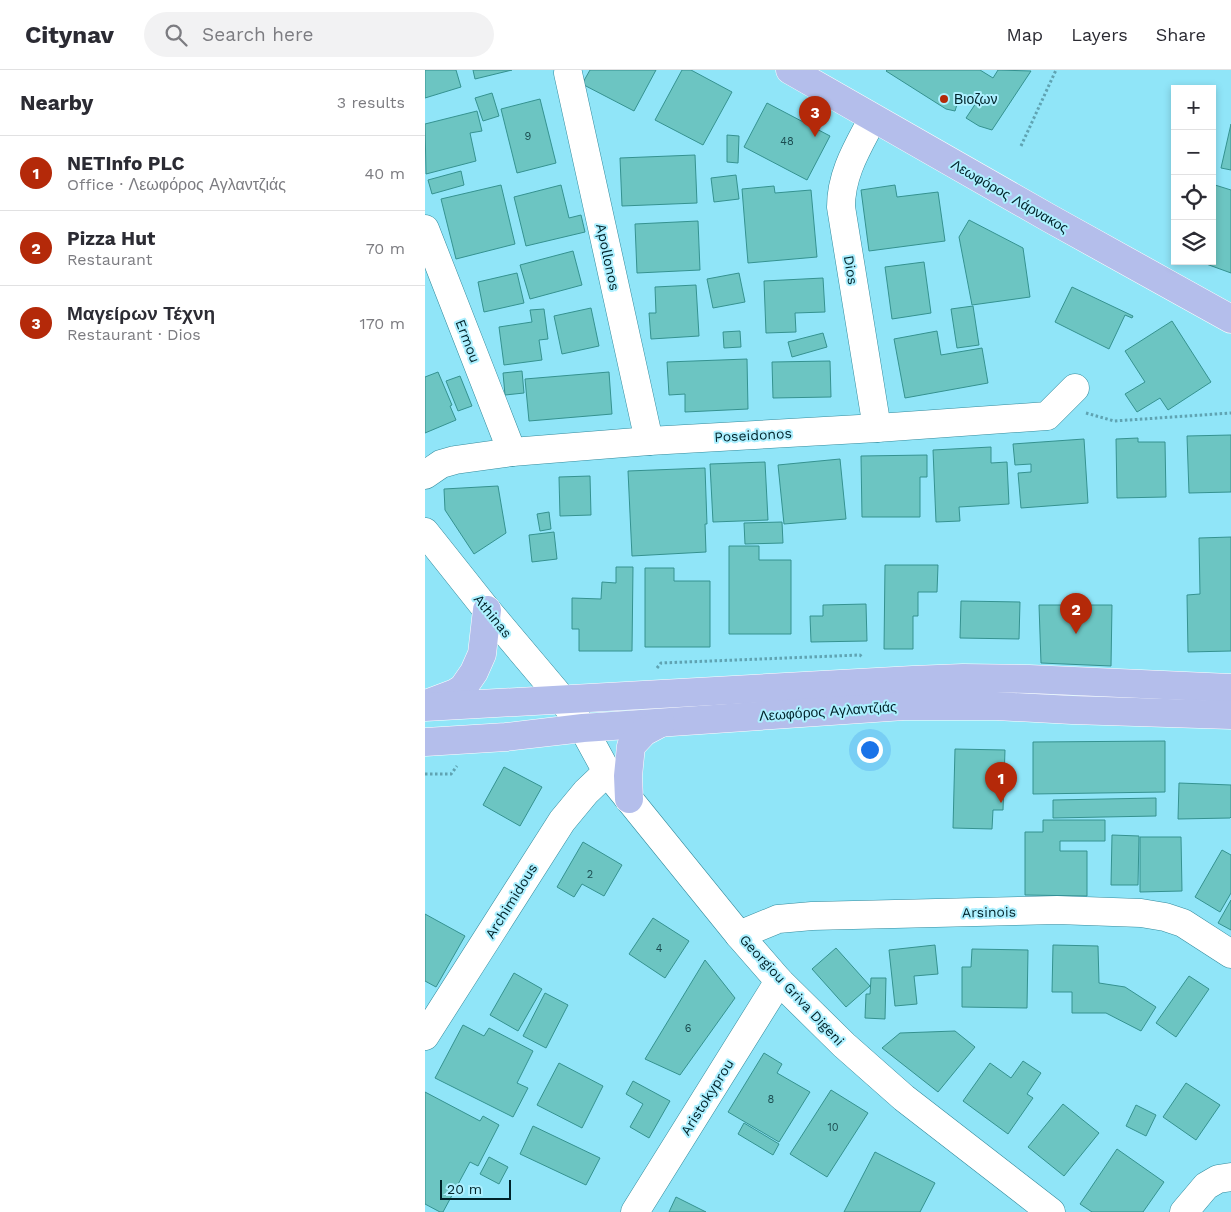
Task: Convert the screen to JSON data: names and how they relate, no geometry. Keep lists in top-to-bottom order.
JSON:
{
  "streets": {
    "main road": ["Λεωφόρος Λάρνακος", "Λεωφόρος Αγλαντζιάς"],
    "street": [
      "Apollonos",
      "Dios",
      "Ermou",
      "Poseidonos",
      "Athinas",
      "Archimidous",
      "Arsinois",
      "Georgiou Griva Digeni",
      "Aristokyprou"
    ]
  },
  "crossings": [
    ["Λεωφόρος Λάρνακος", "Dios"],
    ["Apollonos", "Poseidonos"],
    ["Dios", "Poseidonos"],
    ["Ermou", "Poseidonos"],
    ["Athinas", "Λεωφόρος Αγλαντζιάς"],
    ["Athinas", "Georgiou Griva Digeni"],
    ["Λεωφόρος Αγλαντζιάς", "Georgiou Griva Digeni"],
    ["Archimidous", "Georgiou Griva Digeni"],
    ["Arsinois", "Georgiou Griva Digeni"],
    ["Georgiou Griva Digeni", "Aristokyprou"]
  ],
  "places": ["Βιοζων"],
  "house_numbers": [
    "9",
    "48",
    "2",
    "4",
    "6",
    "8",
    "10"
  ],
  "scale_bar": "20 m",
  "page": {
    "header": "Citynav",
    "search": "Search here",
    "nav": ["Map", "Layers", "Share"],
    "heading": ["Nearby", "3 results"],
    "map_buttons": ["+", "−"],
    "pins": ["3", "2", "1"],
    "list": [
      {
        "mark": "1",
        "name": "NETInfo PLC",
        "note": "Office · Λεωφόρος Αγλαντζιάς",
        "value": "40 m"
      },
      {
        "mark": "2",
        "name": "Pizza Hut",
        "note": "Restaurant",
        "value": "70 m"
      },
      {
        "mark": "3",
        "name": "Μαγείρων Τέχνη",
        "note": "Restaurant · Dios",
        "value": "170 m"
      }
    ],
    "scale": "20 m"
  }
}
